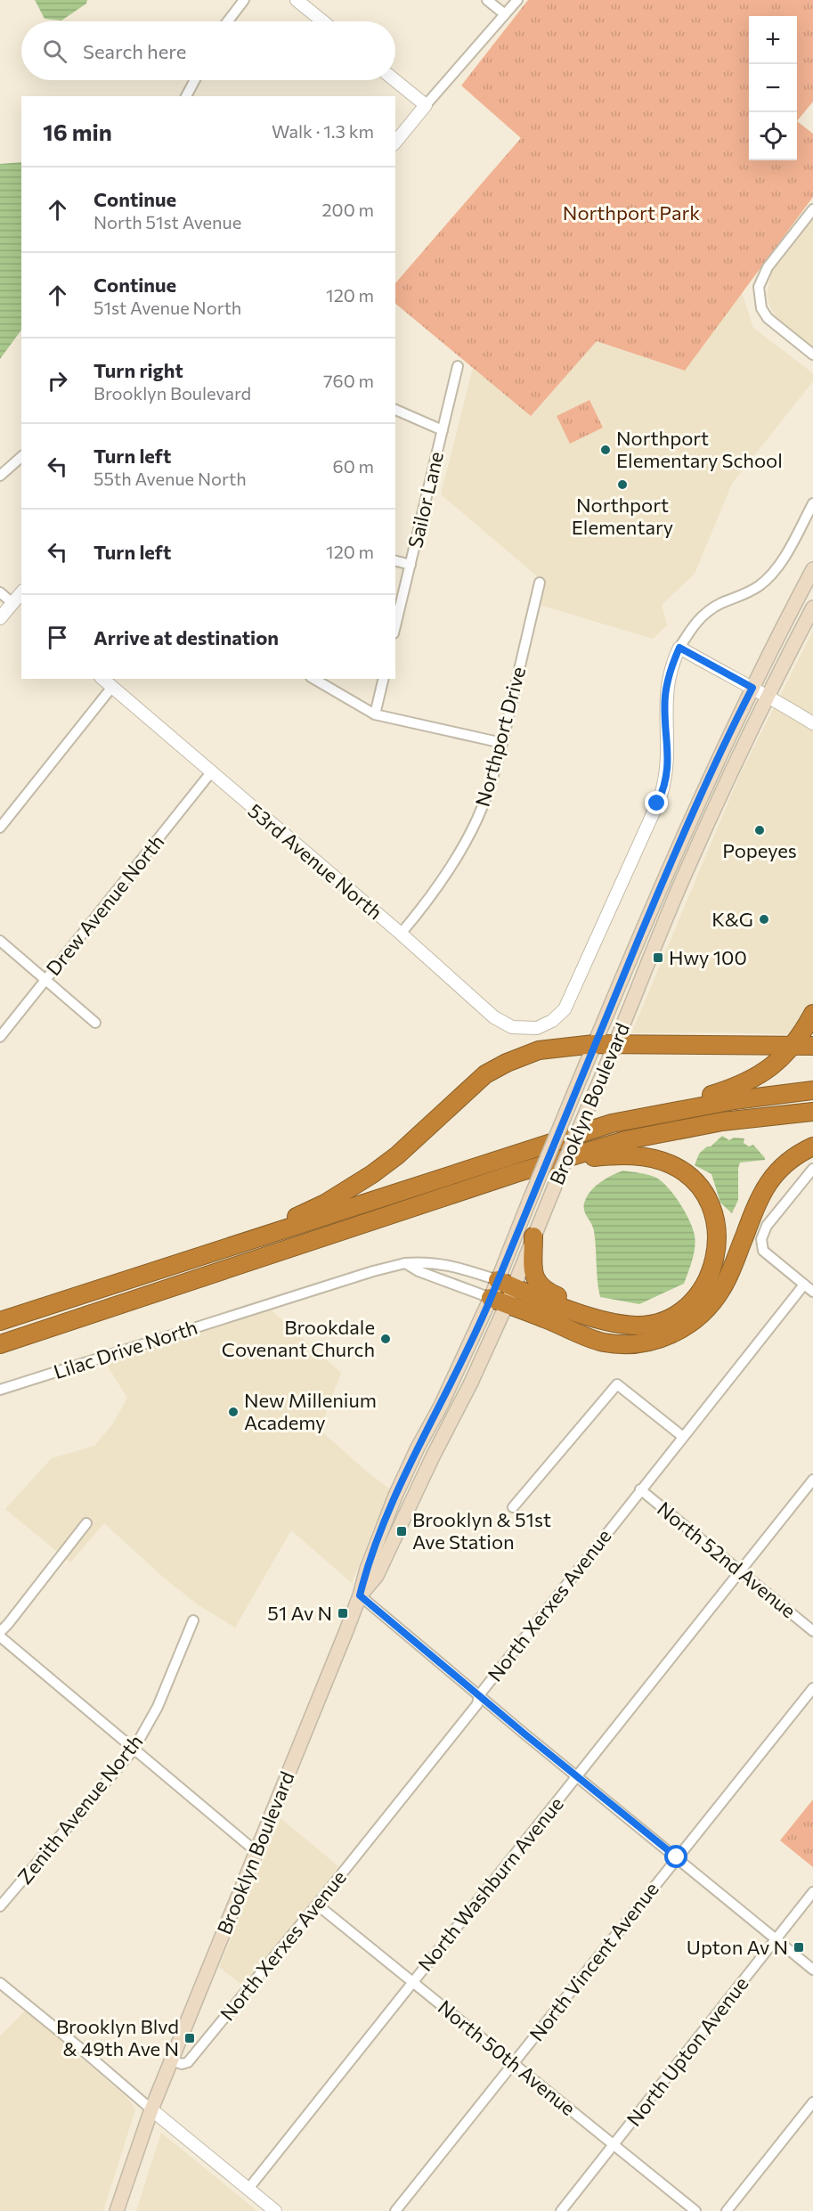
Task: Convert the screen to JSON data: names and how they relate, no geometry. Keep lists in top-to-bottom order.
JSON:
{
  "streets": {
    "main road": ["Brooklyn Boulevard"],
    "street": [
      "Sailor Lane",
      "Northport Drive",
      "53rd Avenue North",
      "Drew Avenue North",
      "Lilac Drive North",
      "North 52nd Avenue",
      "North Xerxes Avenue",
      "Zenith Avenue North",
      "North Washburn Avenue",
      "North Vincent Avenue",
      "North Upton Avenue",
      "North 50th Avenue"
    ]
  },
  "crossings": [
    ["Northport Drive", "53rd Avenue North"],
    ["53rd Avenue North", "Drew Avenue North"],
    ["Brooklyn Boulevard", "Lilac Drive North"],
    ["Brooklyn Boulevard", "North Xerxes Avenue"],
    ["North 52nd Avenue", "North Xerxes Avenue"],
    ["North 52nd Avenue", "North Washburn Avenue"],
    ["North Xerxes Avenue", "North 50th Avenue"],
    ["North Washburn Avenue", "North 50th Avenue"],
    ["North Vincent Avenue", "North 50th Avenue"],
    ["North Upton Avenue", "North 50th Avenue"]
  ],
  "parks": ["Northport Park"],
  "places": {
    "other": [
      "Northport Elementary School",
      "Northport Elementary",
      "Popeyes",
      "K&G",
      "Brookdale Covenant Church",
      "New Millenium Academy"
    ],
    "transit": [
      "Hwy 100",
      "Brooklyn & 51st Ave Station",
      "51 Av N",
      "Upton Av N",
      "Brooklyn Blvd & 49th Ave N"
    ]
  },
  "page": {
    "map_buttons": ["+", "−"],
    "search": "Search here",
    "heading": ["16 min", "Walk · 1.3 km"],
    "list": [
      ["Continue", "North 51st Avenue", "200 m"],
      ["Continue", "51st Avenue North", "120 m"],
      ["Turn right", "Brooklyn Boulevard", "760 m"],
      ["Turn left", "55th Avenue North", "60 m"],
      ["Turn left", "120 m"],
      "Arrive at destination"
    ]
  }
}
